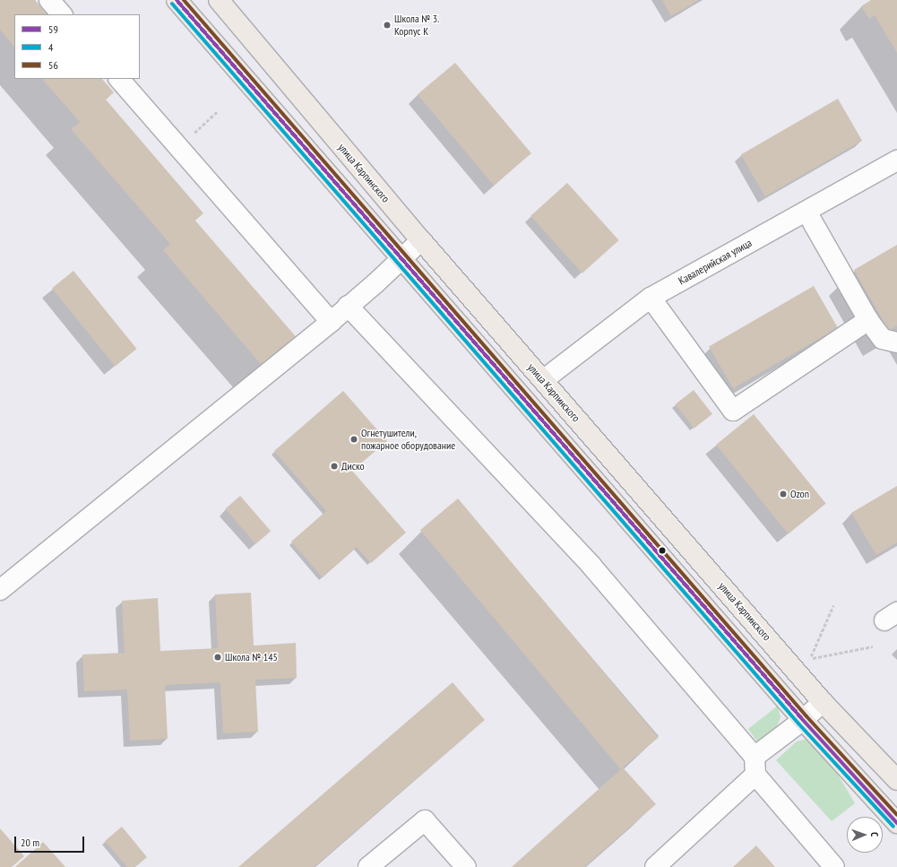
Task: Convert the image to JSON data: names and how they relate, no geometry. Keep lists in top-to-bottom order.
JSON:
{
  "streets": {
    "main road": ["улица Карпинского"],
    "street": ["Кавалерийская улица"]
  },
  "crossings": [
    ["улица Карпинского", "Кавалерийская улица"]
  ],
  "places": [
    "Школа № 3. Корпус К",
    "Огнетушители, пожарное оборудование",
    "Диско",
    "Ozon",
    "Школа № 145"
  ],
  "lines": ["transit line 59", "transit line 56", "transit line 4"],
  "legend": ["59", "4", "56"],
  "scale_bar": "20 m",
  "north": "right"
}
